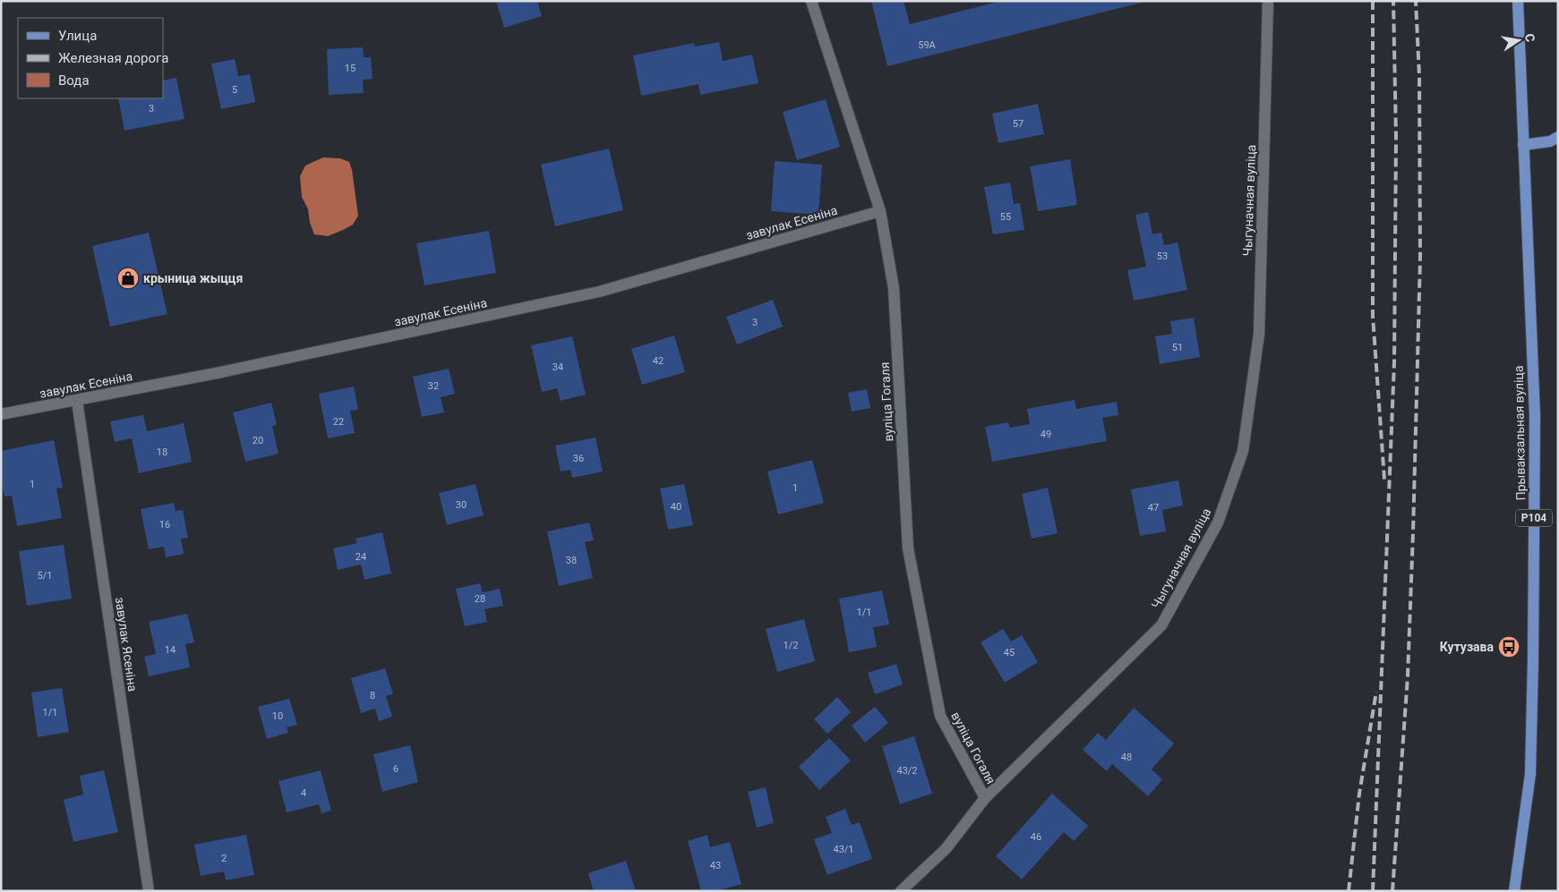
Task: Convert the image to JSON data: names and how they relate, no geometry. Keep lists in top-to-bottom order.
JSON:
{
  "streets": {
    "main road": ["Прывакзальная вуліца", "Р104"],
    "street": [
      "Чыгуначная вуліца",
      "завулак Есеніна",
      "вуліца Гогаля",
      "завулак Ясеніна"
    ]
  },
  "crossings": [
    ["Чыгуначная вуліца", "вуліца Гогаля"],
    ["завулак Есеніна", "вуліца Гогаля"],
    ["завулак Есеніна", "завулак Ясеніна"]
  ],
  "places": {
    "shop": ["крыница жыцця"],
    "bus stop": ["Кутузава"]
  },
  "house_numbers": [
    "59А",
    "15",
    "5",
    "3",
    "57",
    "55",
    "53",
    "3",
    "51",
    "42",
    "34",
    "32",
    "22",
    "49",
    "20",
    "18",
    "36",
    "1",
    "1",
    "30",
    "40",
    "47",
    "16",
    "24",
    "38",
    "5/1",
    "28",
    "1/1",
    "1/2",
    "14",
    "45",
    "8",
    "1/1",
    "10",
    "48",
    "6",
    "43/2",
    "4",
    "46",
    "43/1",
    "2",
    "43"
  ],
  "legend": ["Улица", "Железная дорога", "Вода"],
  "north": "right"
}
